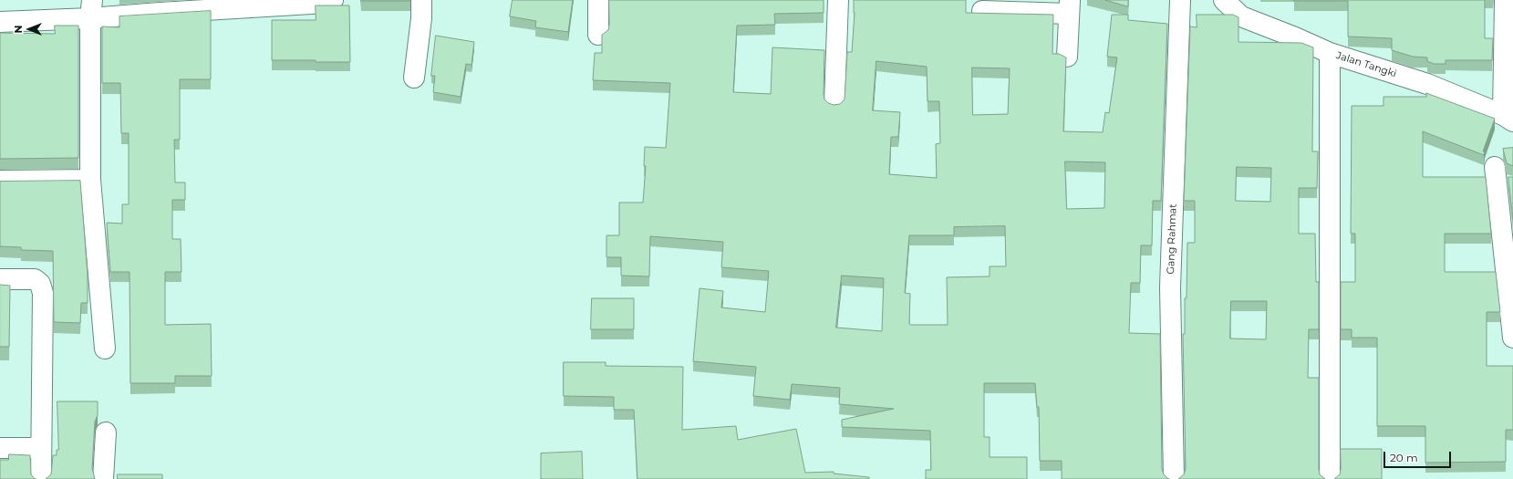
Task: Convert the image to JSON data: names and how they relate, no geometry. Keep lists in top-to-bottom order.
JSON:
{
  "streets": {
    "street": ["Jalan Tangki", "Gang Rahmat"]
  },
  "scale_bar": "20 m",
  "north": "left"
}
